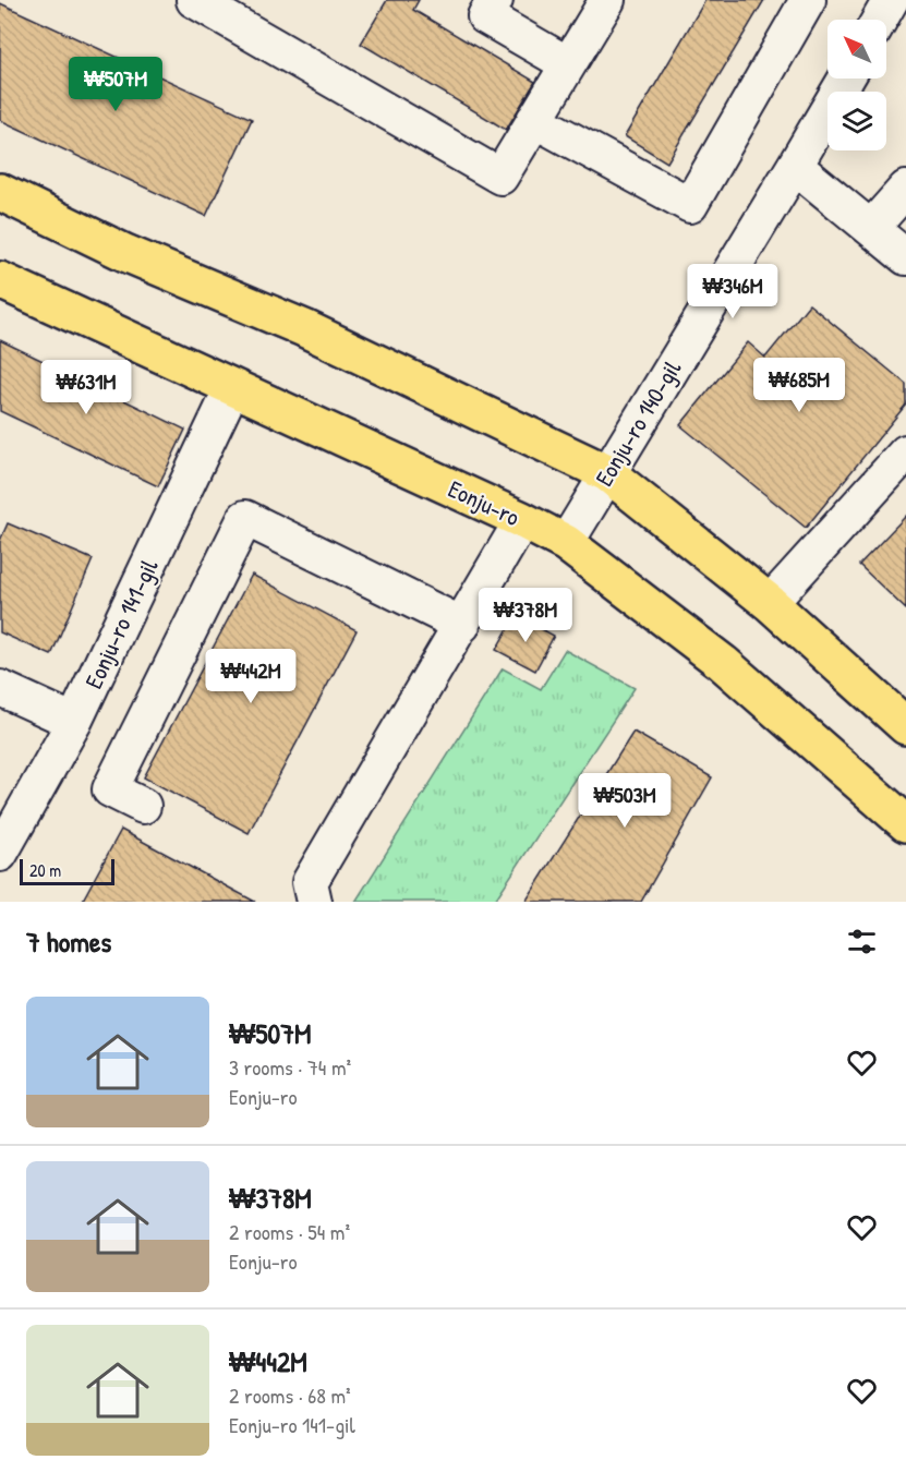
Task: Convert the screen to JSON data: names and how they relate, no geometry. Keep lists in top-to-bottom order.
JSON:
{
  "streets": {
    "main road": ["Eonju-ro"],
    "street": ["Eonju-ro 140-gil", "Eonju-ro 141-gil"]
  },
  "crossings": [
    ["Eonju-ro 140-gil", "Eonju-ro"],
    ["Eonju-ro", "Eonju-ro 141-gil"]
  ],
  "scale_bar": "20 m",
  "north": "top left",
  "page": {
    "price": [
      "₩507M",
      "₩346M",
      "₩685M",
      "₩631M",
      "₩378M",
      "₩442M",
      "₩503M"
    ],
    "scale": "20 m",
    "heading": "7 homes",
    "list": [
      {
        "name": "₩507M",
        "note": "3 rooms · 74 m² · Eonju-ro"
      },
      {
        "name": "₩378M",
        "note": "2 rooms · 54 m² · Eonju-ro"
      },
      {
        "name": "₩442M",
        "note": "2 rooms · 68 m² · Eonju-ro 141-gil"
      }
    ]
  }
}
